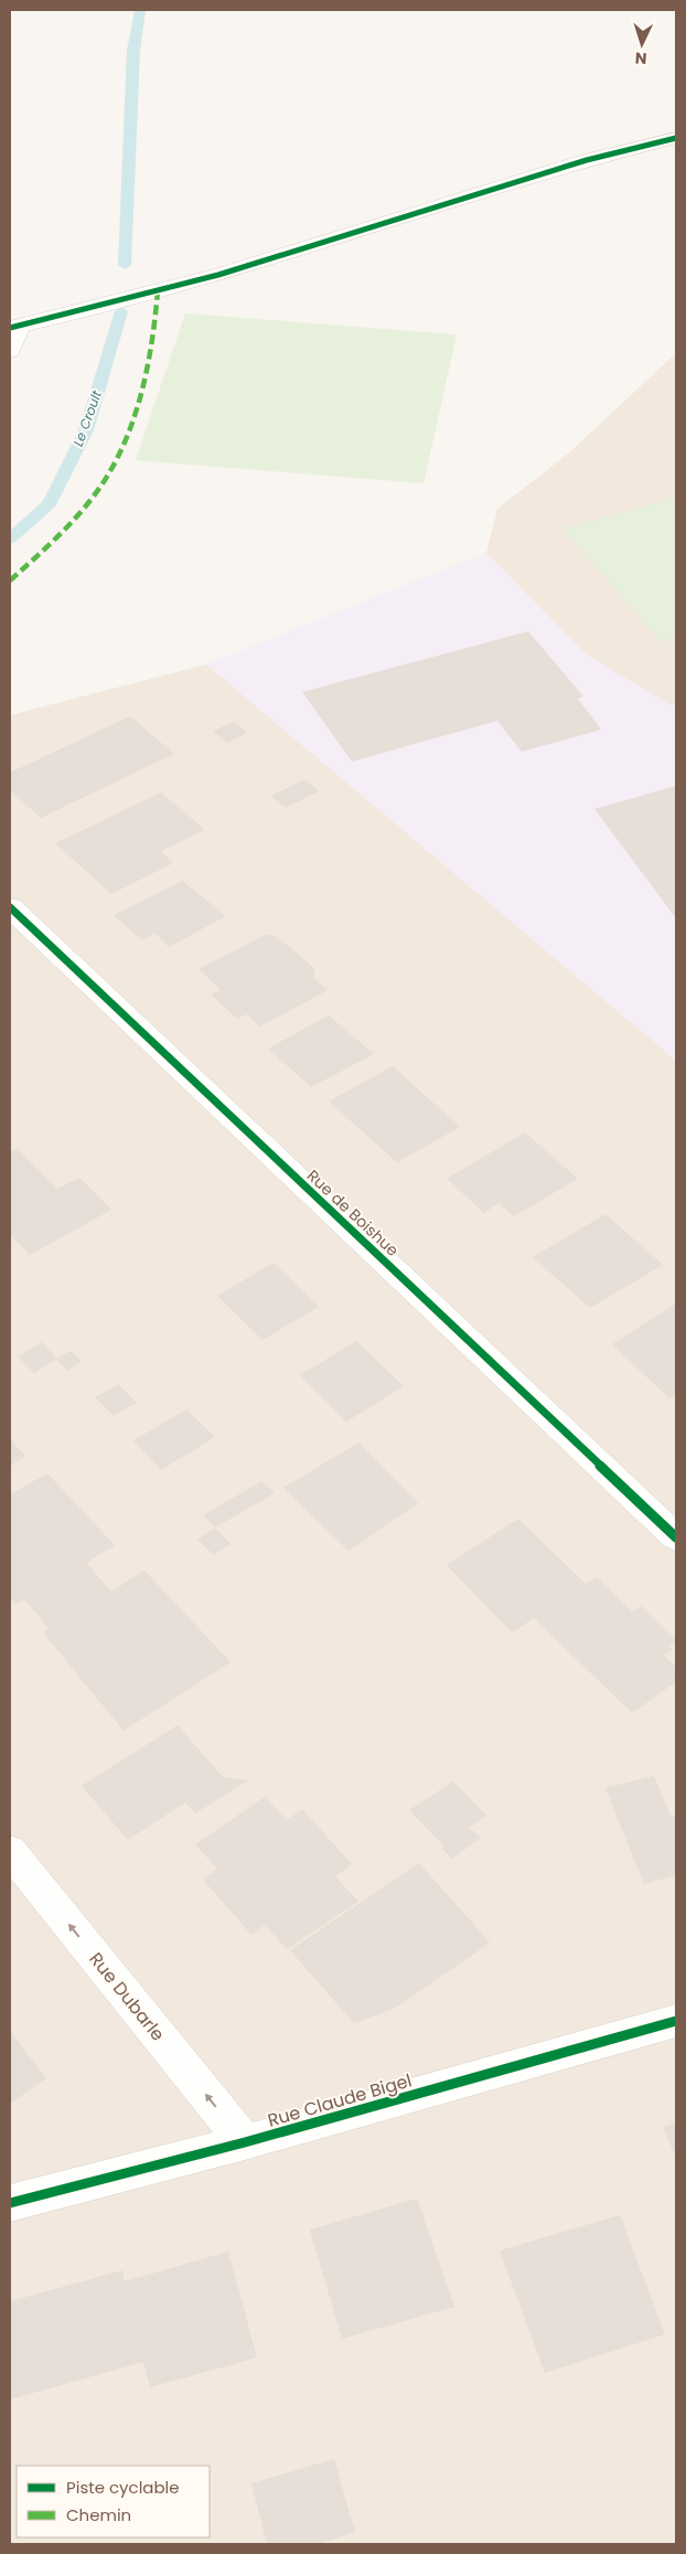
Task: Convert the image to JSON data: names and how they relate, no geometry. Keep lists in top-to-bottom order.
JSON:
{
  "streets": {
    "street": ["Rue de Boishue", "Rue Dubarle", "Rue Claude Bigel"]
  },
  "crossings": [
    ["Rue Dubarle", "Rue Claude Bigel"]
  ],
  "one_way": ["Rue Dubarle"],
  "water": ["Le Croult"],
  "legend": ["Piste cyclable", "Chemin"],
  "north": "bottom"
}
